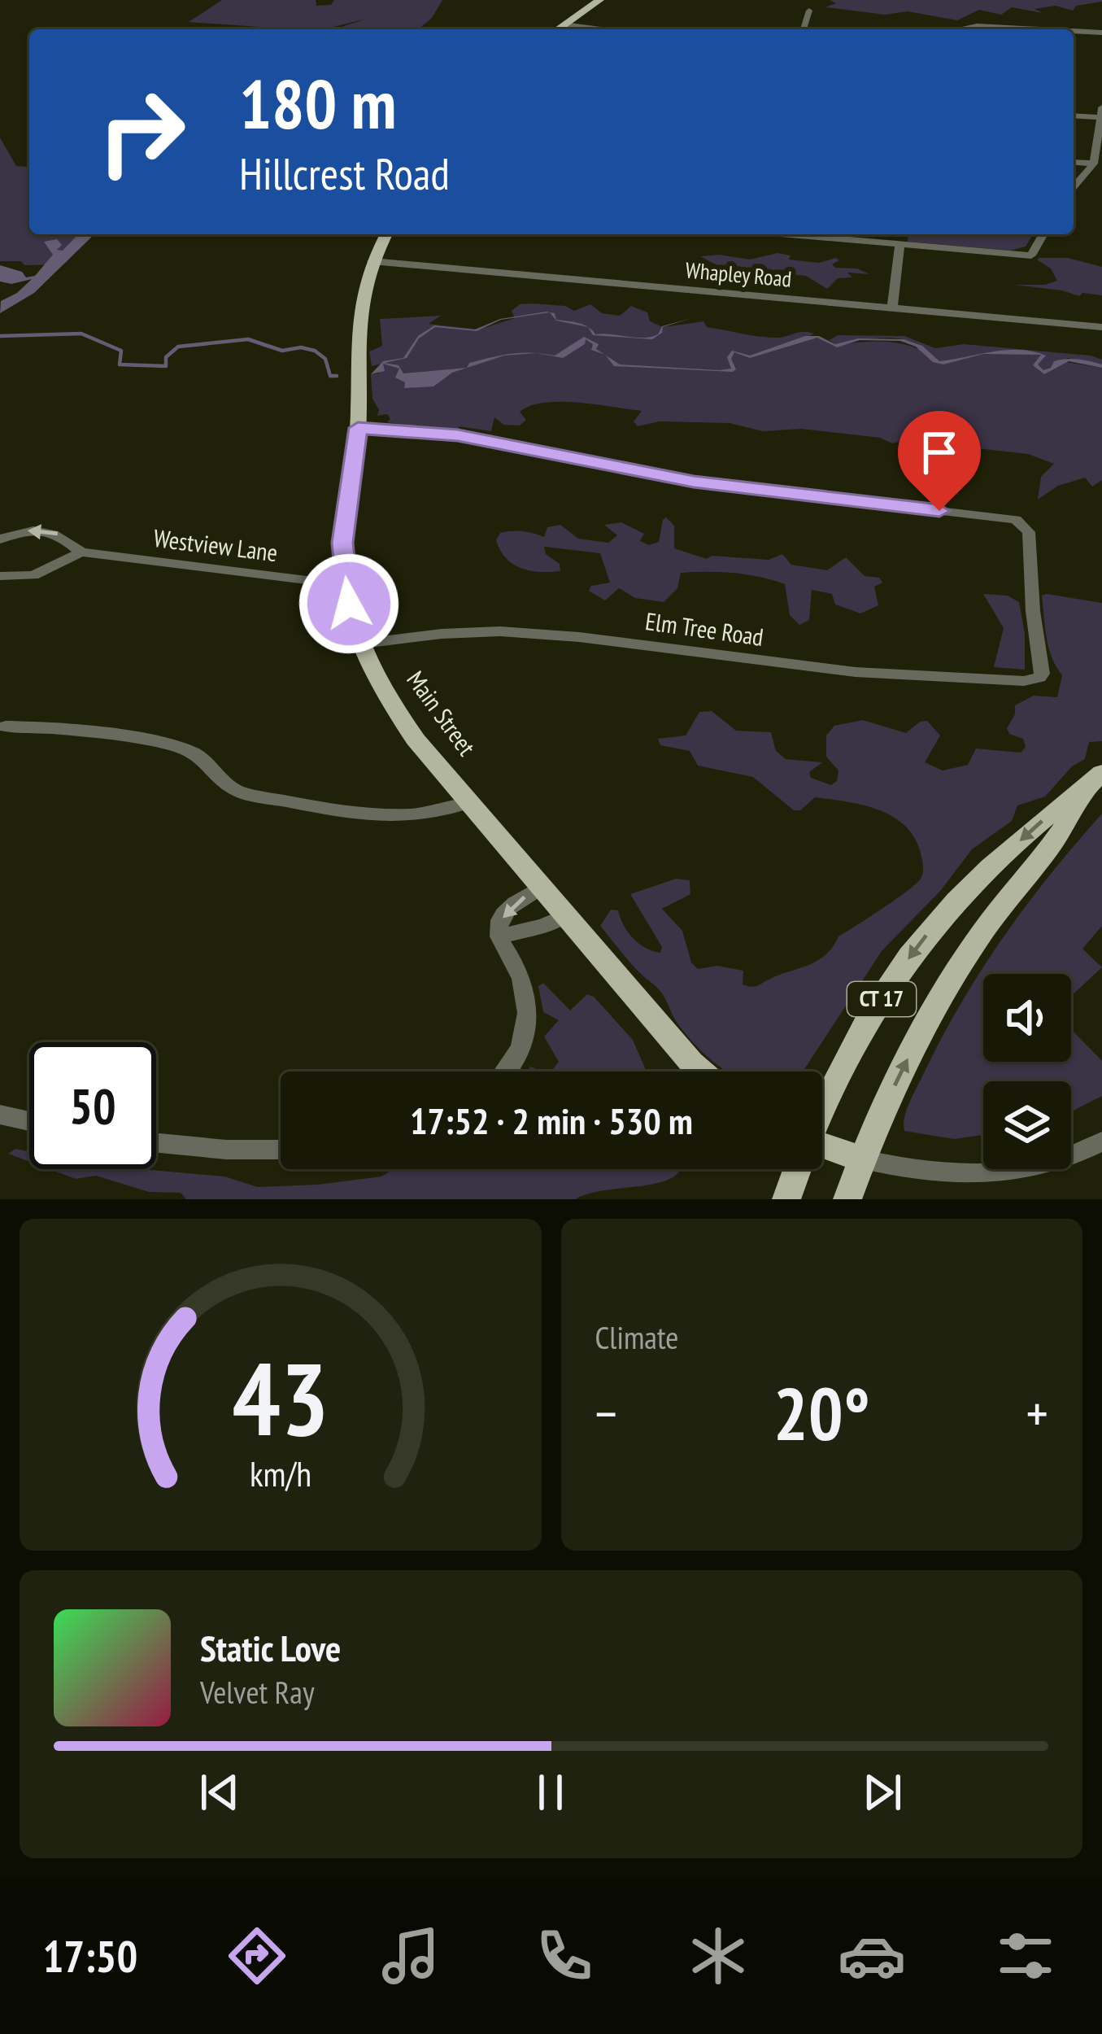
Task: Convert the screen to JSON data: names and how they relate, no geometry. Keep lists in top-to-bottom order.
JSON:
{
  "streets": {
    "main road": ["Main Street", "CT 17"],
    "street": ["Whapley Road", "Westview Lane", "Elm Tree Road"]
  },
  "crossings": [
    ["Whapley Road", "Main Street"],
    ["Westview Lane", "Main Street"],
    ["Elm Tree Road", "Main Street"]
  ],
  "page": {
    "turn": ["180 m", "Hillcrest Road"],
    "limit": "50",
    "trip": "17:52 · 2 min · 530 m",
    "tile": "Climate",
    "heat": ["−", "20°", "+"],
    "song": ["Static Love", "Velvet Ray"],
    "tabs": "17:50",
    "gauge": ["43", "km/h"]
  }
}
